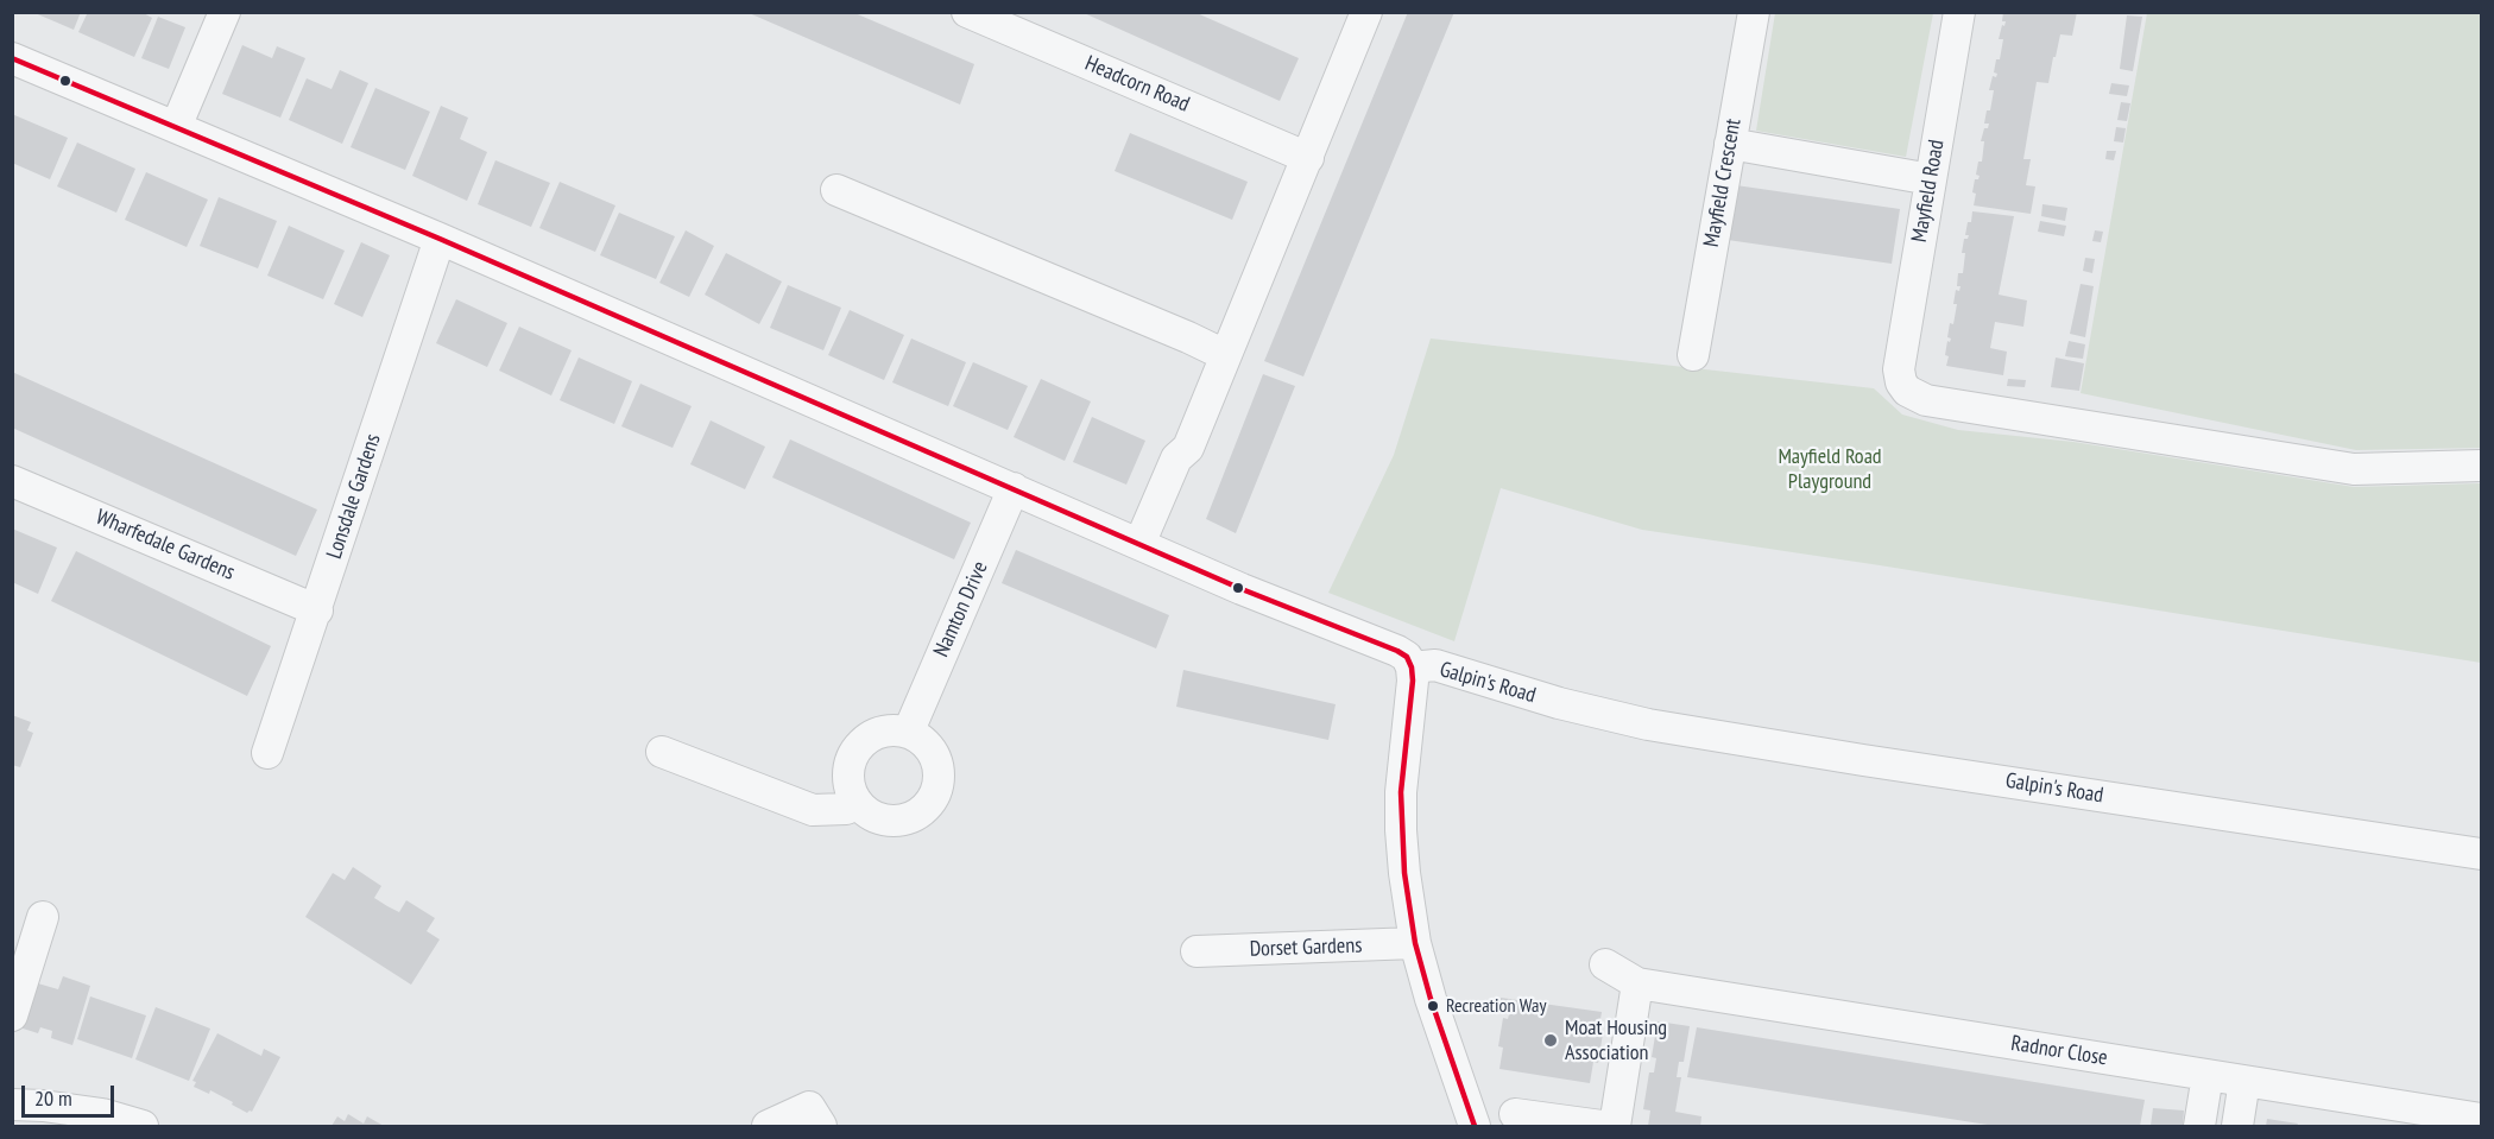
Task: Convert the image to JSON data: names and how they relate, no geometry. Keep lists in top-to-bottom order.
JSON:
{
  "streets": {
    "street": [
      "Headcorn Road",
      "Mayfield Crescent",
      "Mayfield Road",
      "Lonsdale Gardens",
      "Wharfedale Gardens",
      "Namton Drive",
      "Galpin's Road",
      "Dorset Gardens",
      "Radnor Close"
    ]
  },
  "crossings": [
    ["Lonsdale Gardens", "Wharfedale Gardens"],
    ["Lonsdale Gardens", "Galpin's Road"],
    ["Namton Drive", "Galpin's Road"]
  ],
  "parks": ["Mayfield Road Playground"],
  "places": ["Recreation Way", "Moat Housing Association"],
  "scale_bar": "20 m"
}
